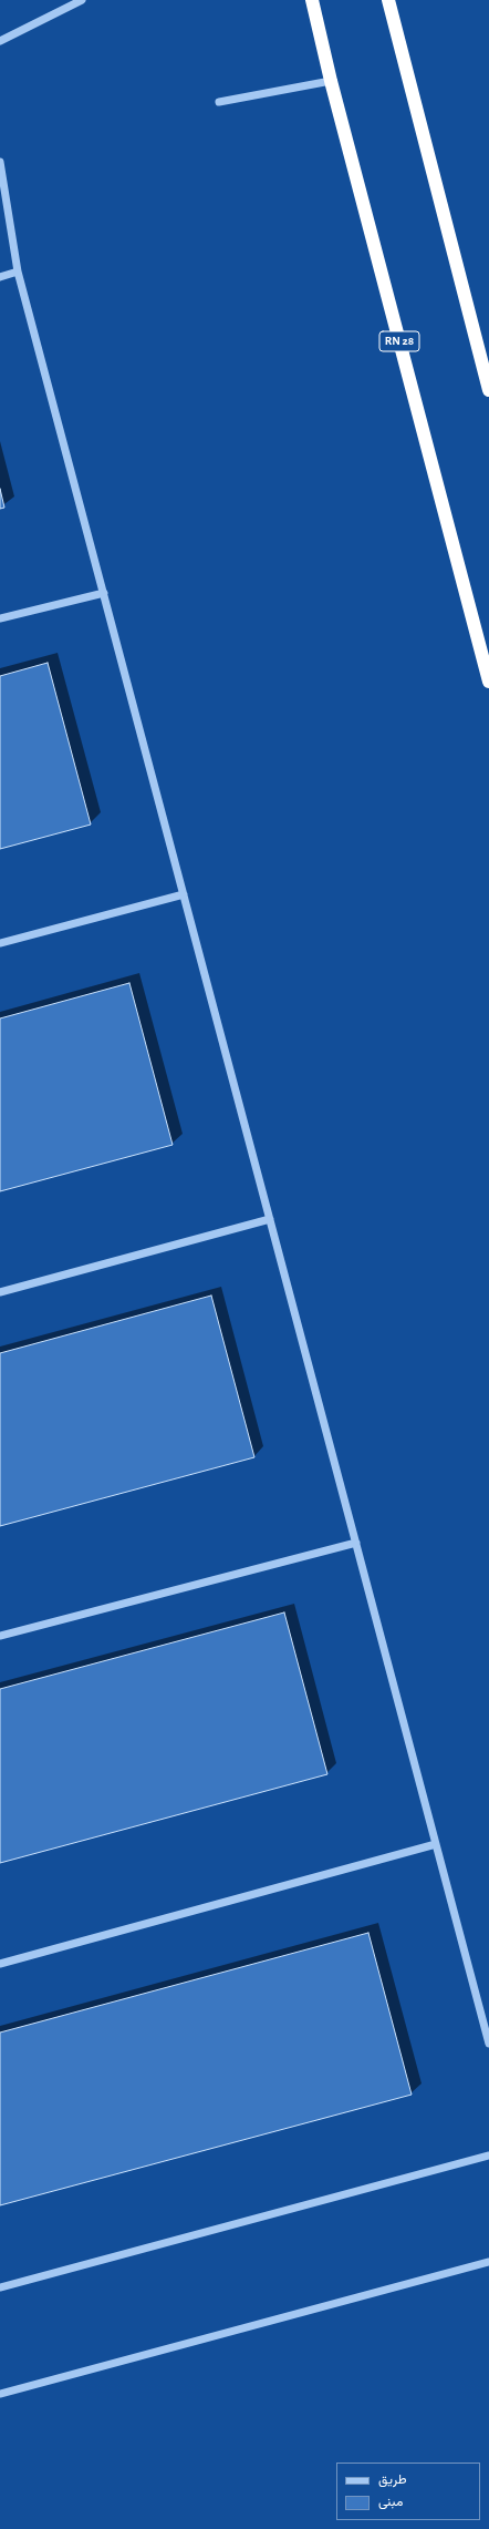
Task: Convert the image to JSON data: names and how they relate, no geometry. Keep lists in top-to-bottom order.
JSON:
{
  "streets": {
    "highway": ["RN 28"]
  },
  "legend": ["طريق", "مبنى"]
}
